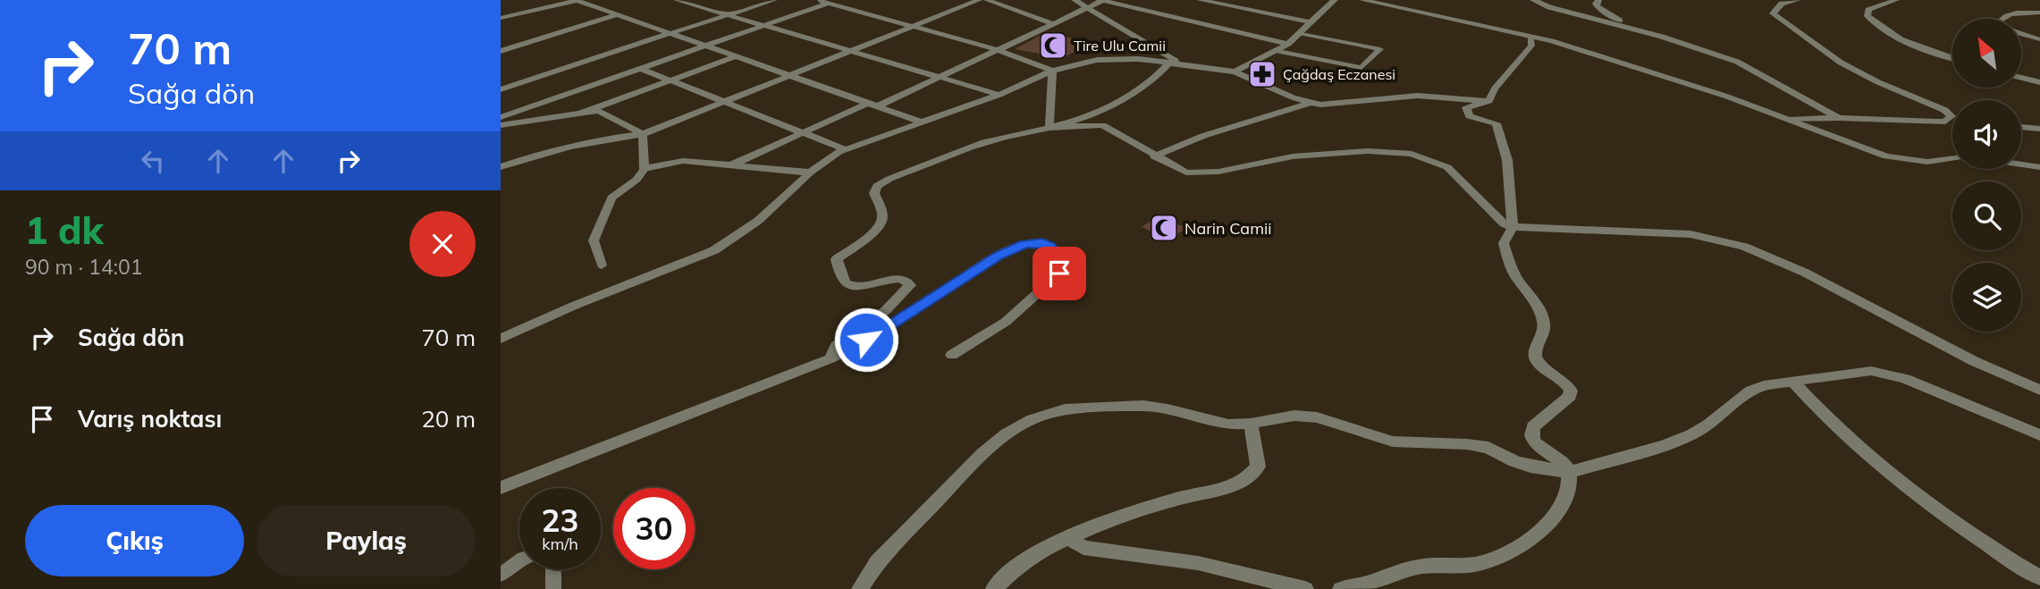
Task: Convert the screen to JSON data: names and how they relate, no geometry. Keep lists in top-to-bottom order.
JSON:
{
  "places": {
    "mosque": ["Tire Ulu Camii", "Narin Camii"],
    "pharmacy": ["Çağdaş Eczanesi"]
  },
  "north": "top left",
  "page": {
    "turn": ["70 m", "Sağa dön"],
    "heading": ["1 dk", "90 m · 14:01"],
    "list": [
      {
        "name": "Sağa dön",
        "value": "70 m"
      },
      {
        "name": "Varış noktası",
        "value": "20 m"
      }
    ],
    "speed": "23 km/h",
    "limit": "30",
    "buttons": ["Çıkış", "Paylaş"]
  }
}
